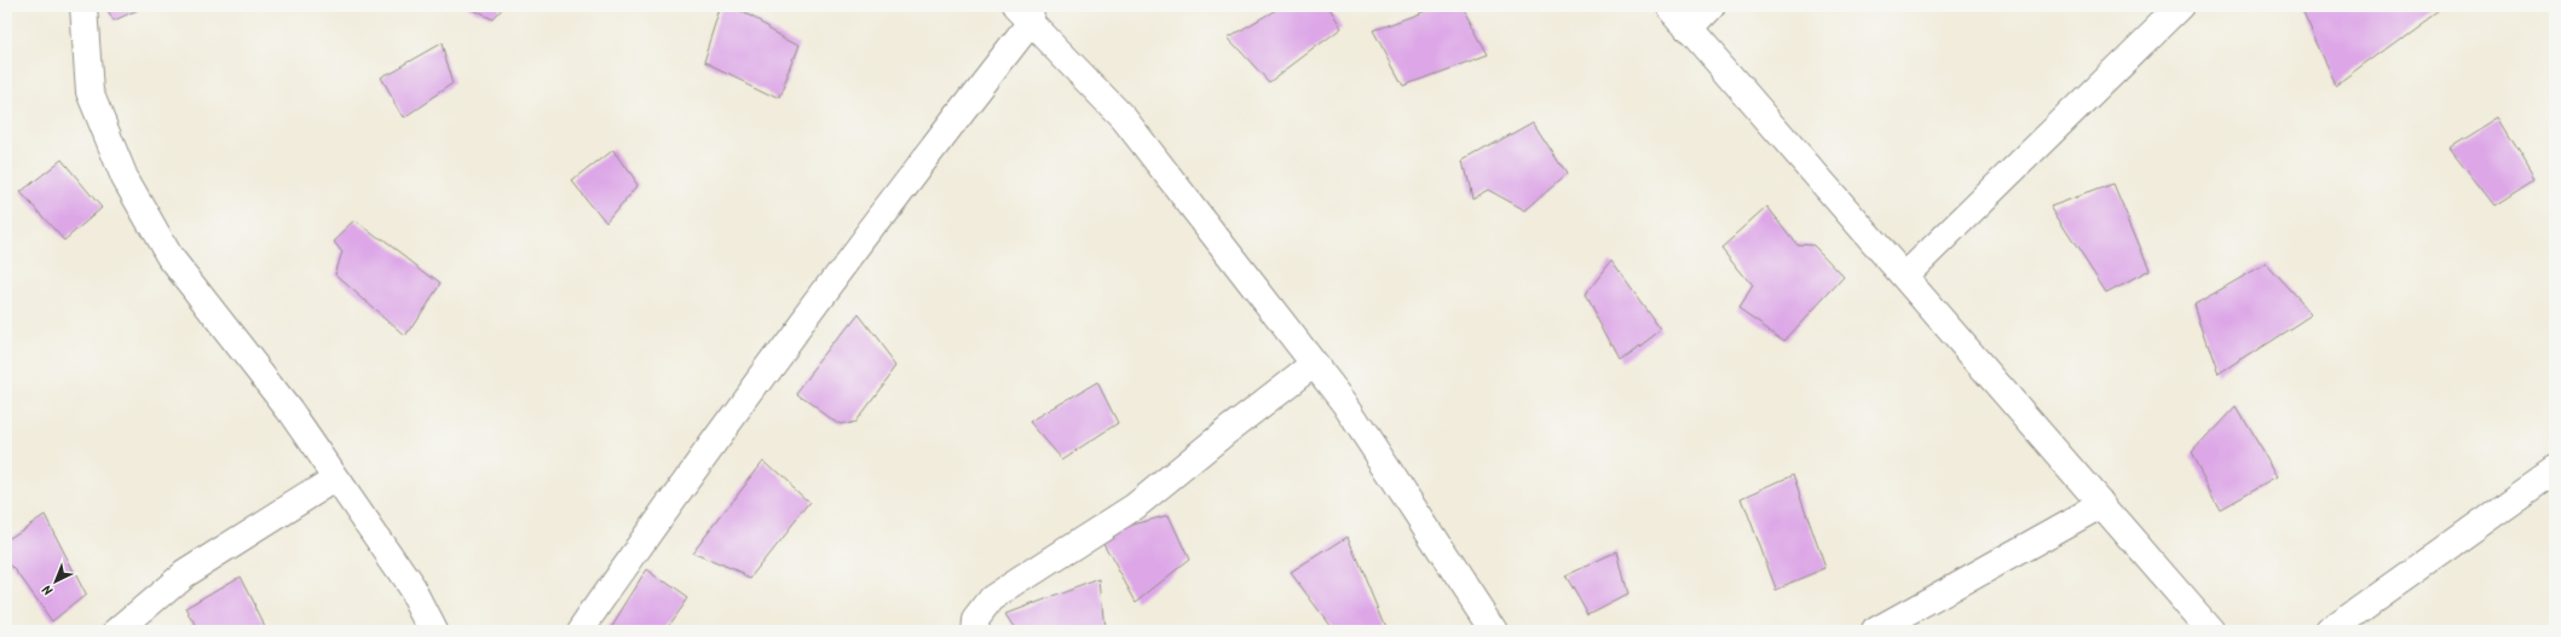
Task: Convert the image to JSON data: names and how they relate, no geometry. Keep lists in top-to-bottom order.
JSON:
{
  "north": "bottom left"
}
